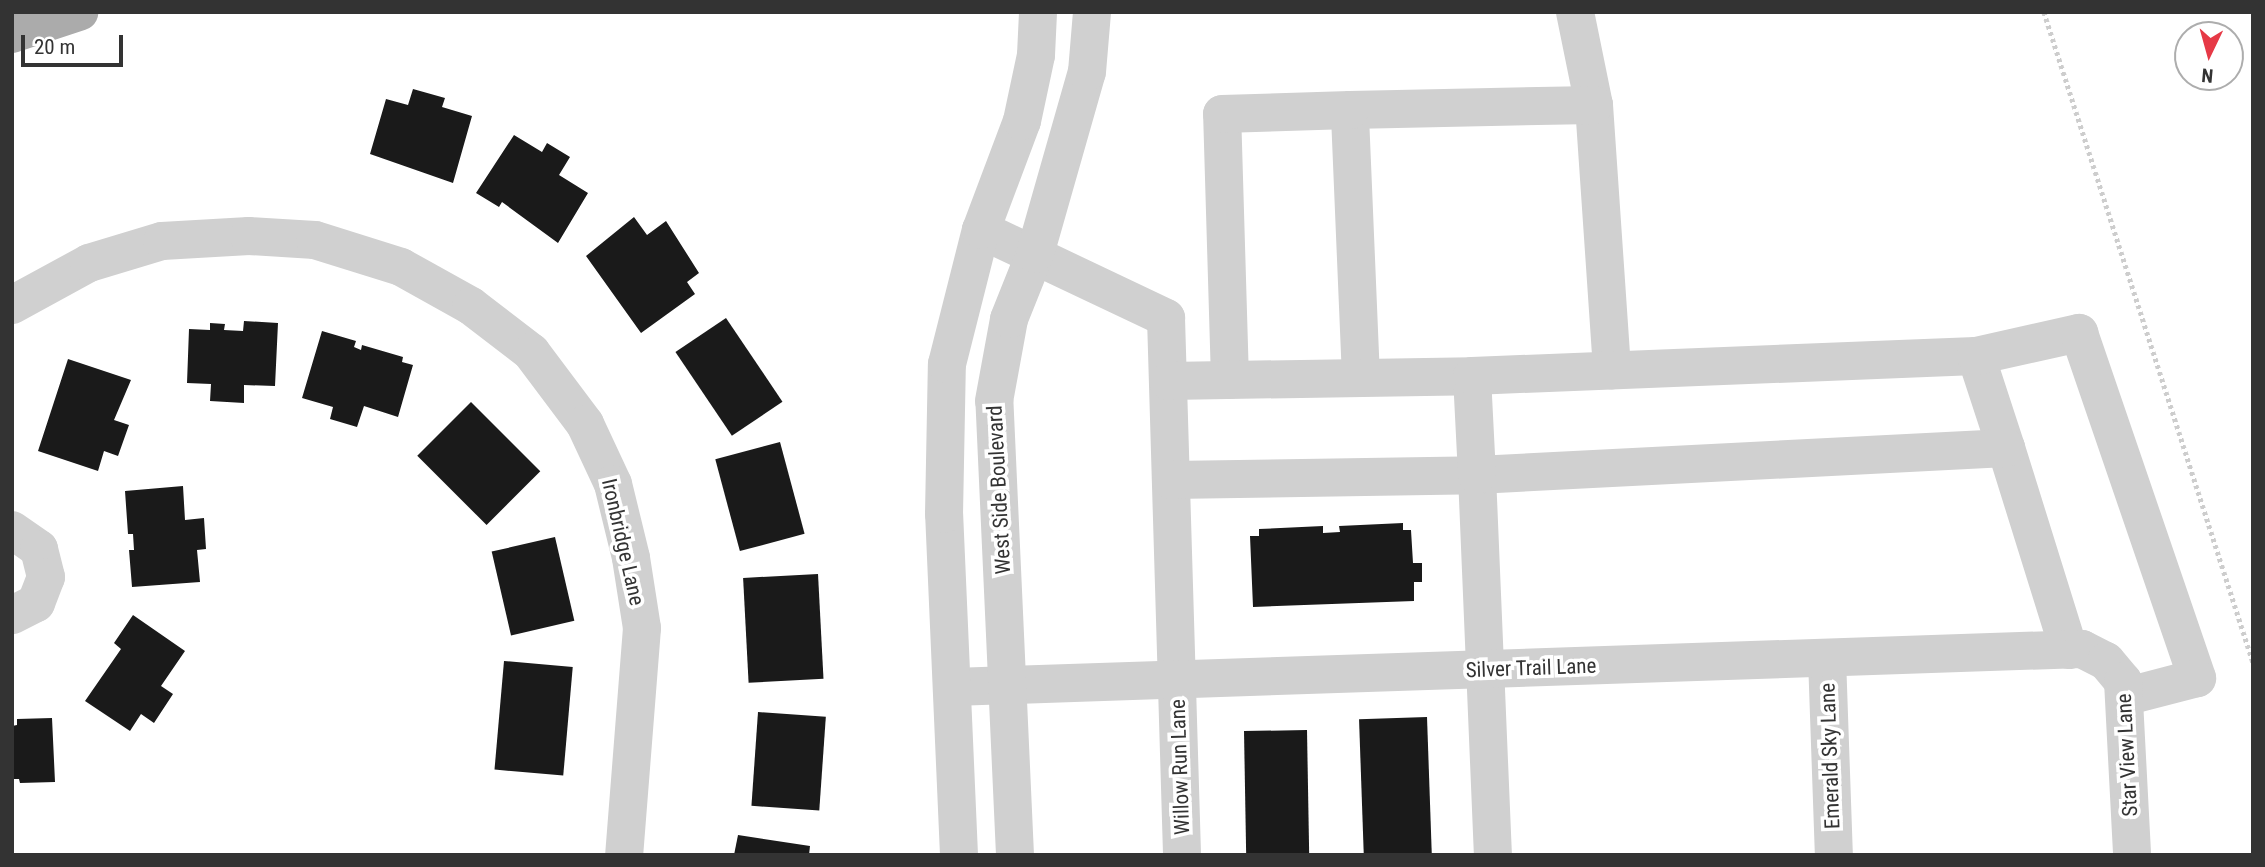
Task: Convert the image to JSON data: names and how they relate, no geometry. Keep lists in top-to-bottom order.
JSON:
{
  "streets": {
    "street": [
      "West Side Boulevard",
      "Ironbridge Lane",
      "Silver Trail Lane",
      "Star View Lane",
      "Emerald Sky Lane",
      "Willow Run Lane"
    ]
  },
  "crossings": [
    ["West Side Boulevard", "Silver Trail Lane"],
    ["West Side Boulevard", "Willow Run Lane"],
    ["Silver Trail Lane", "Star View Lane"],
    ["Silver Trail Lane", "Emerald Sky Lane"],
    ["Silver Trail Lane", "Willow Run Lane"]
  ],
  "scale_bar": "20 m",
  "north": "bottom"
}
